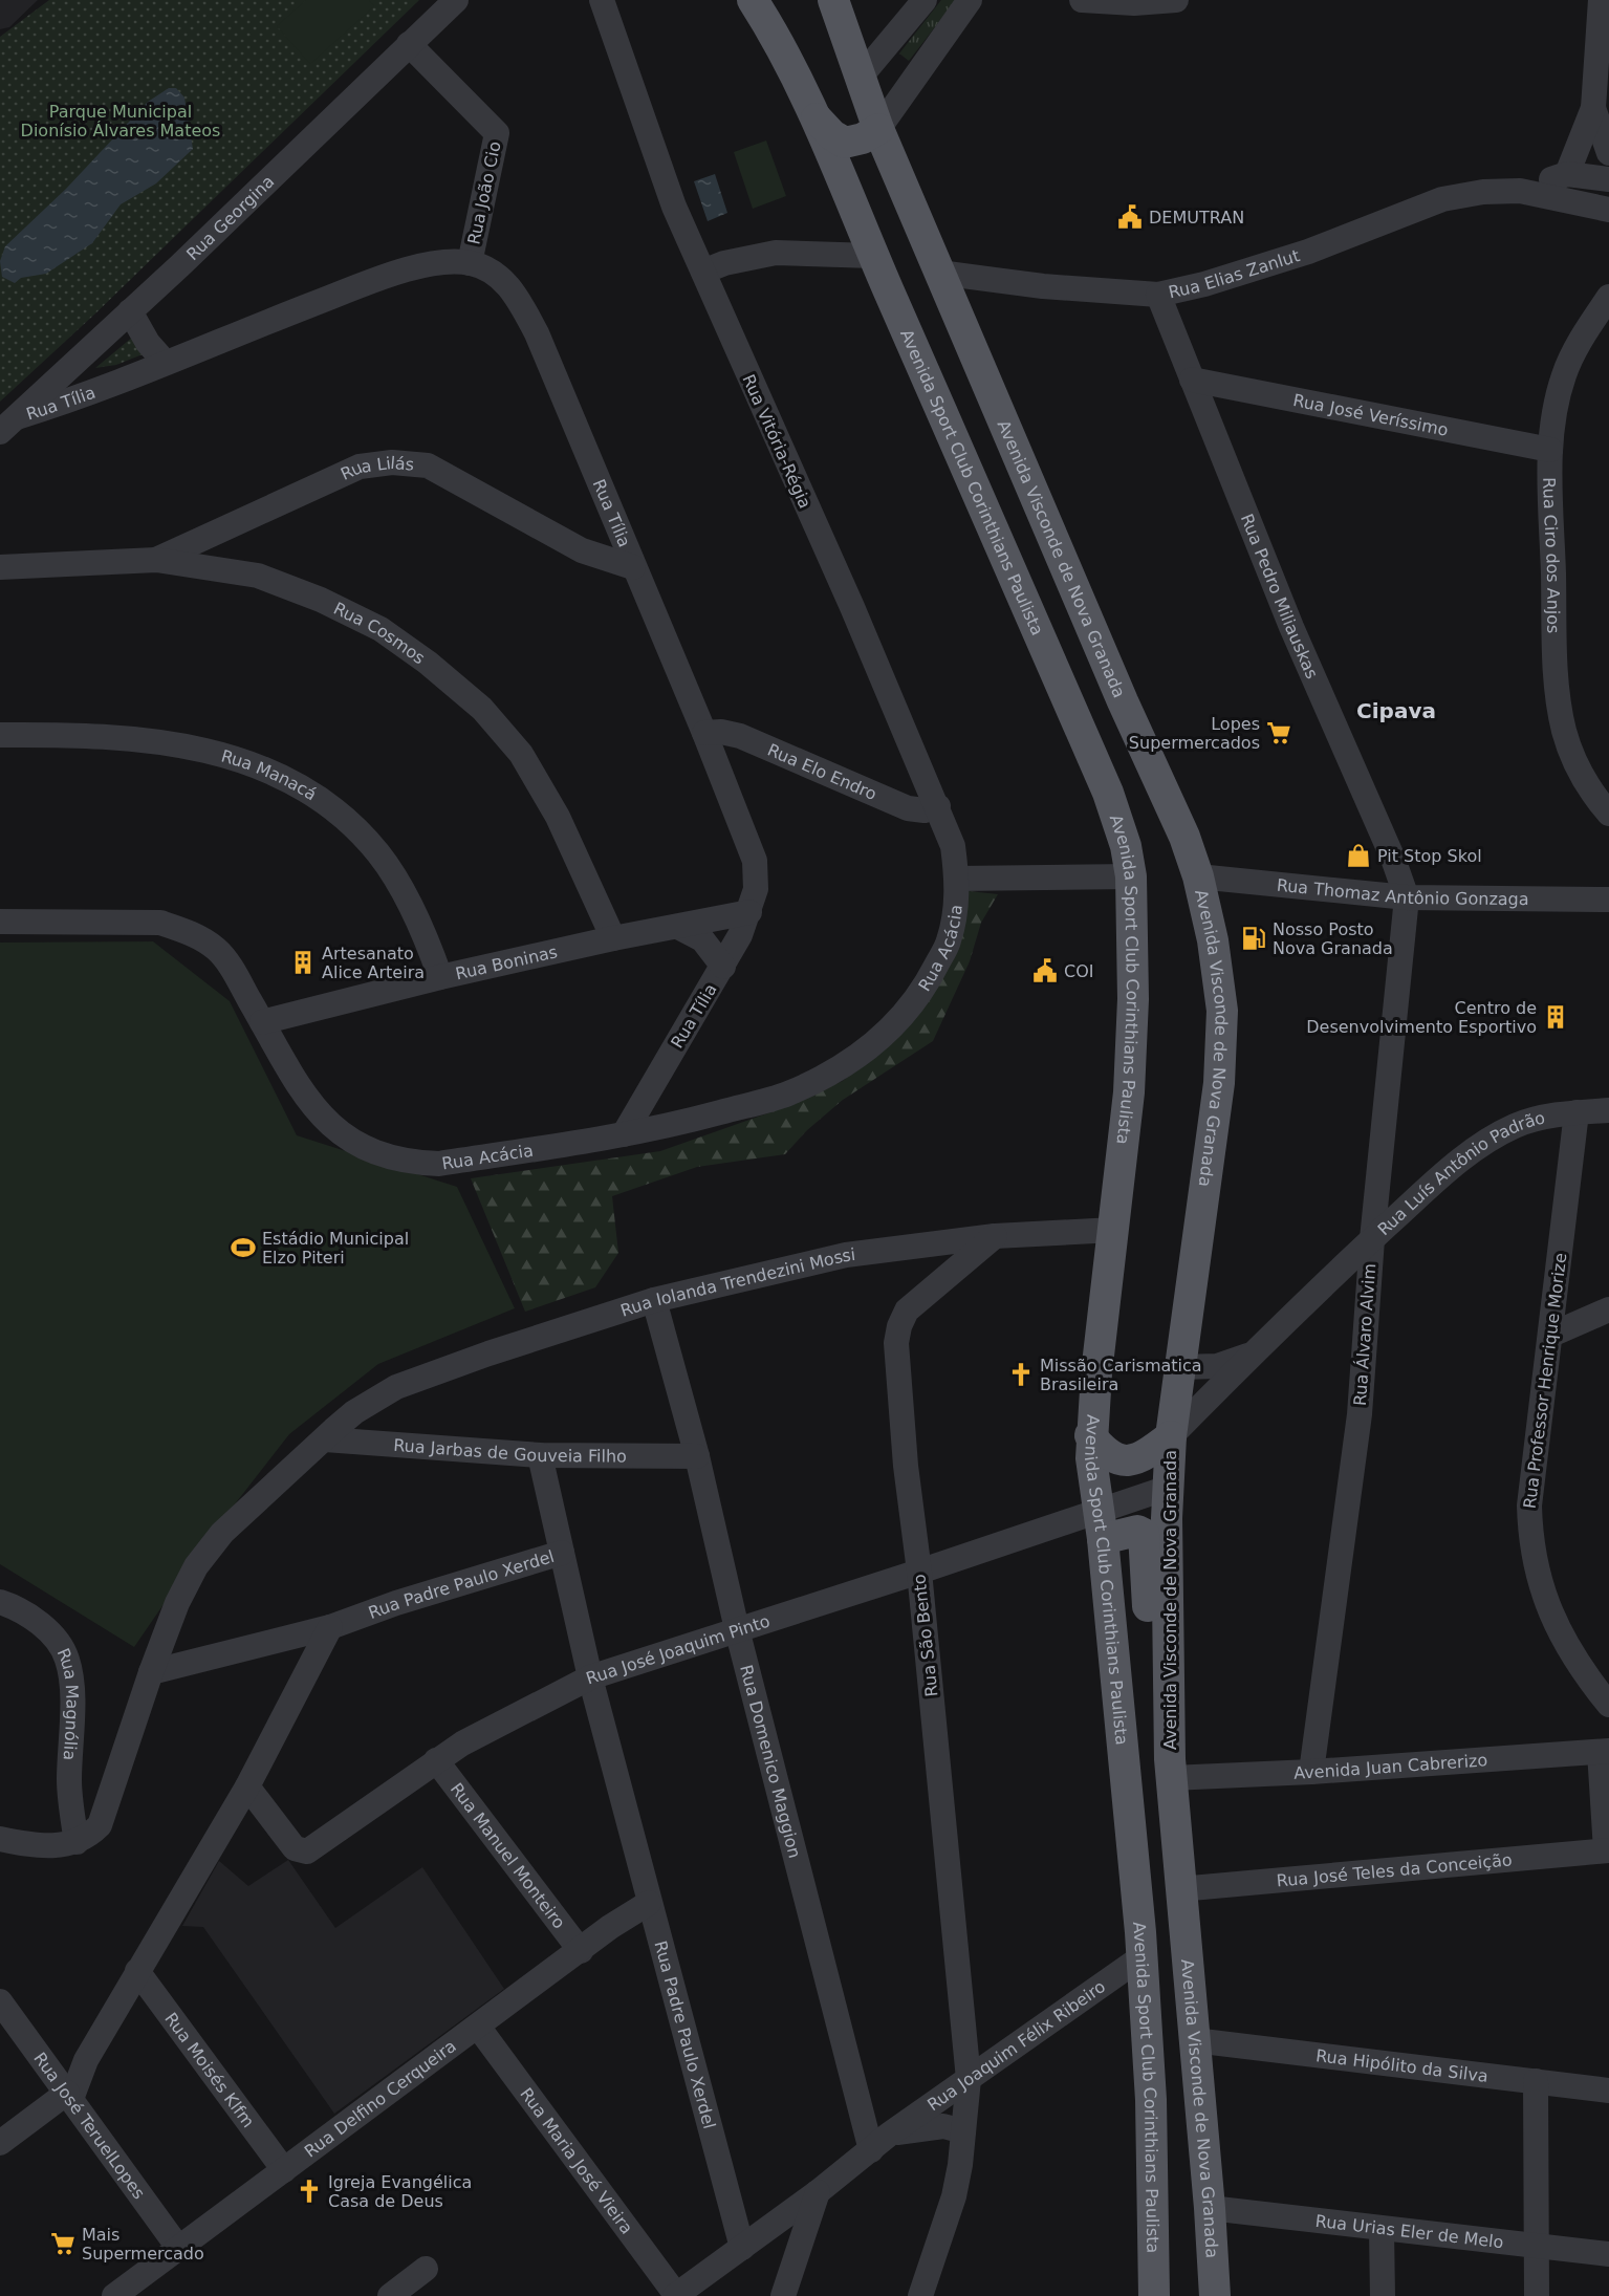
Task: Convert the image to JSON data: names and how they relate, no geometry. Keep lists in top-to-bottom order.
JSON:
{
  "streets": {
    "main road": ["Avenida Sport Club Corinthians Paulista", "Avenida Visconde de Nova Granada"],
    "street": [
      "Rua João Cio",
      "Rua Georgina",
      "Rua Elias Zanlut",
      "Rua Tília",
      "Rua José Veríssimo",
      "Rua Vitória-Régia",
      "Rua Lilás",
      "Rua Ciro dos Anjos",
      "Rua Pedro Miliauskas",
      "Rua Cosmos",
      "Rua Elo Endro",
      "Rua Manacá",
      "Rua Thomaz Antônio Gonzaga",
      "Rua Acácia",
      "Rua Boninas",
      "Rua Luís Antônio Padrão",
      "Rua Iolanda Trendezini Mossi",
      "Rua Álvaro Alvim",
      "Rua Professor Henrique Morize",
      "Rua Jarbas de Gouveia Filho",
      "Rua Padre Paulo Xerdel",
      "Rua São Bento",
      "Rua José Joaquim Pinto",
      "Rua Magnólia",
      "Rua Domenico Maggion",
      "Avenida Juan Cabrerizo",
      "Rua Manuel Monteiro",
      "Rua José Teles da Conceição",
      "Rua Joaquim Félix Ribeiro",
      "Rua Hipólito da Silva",
      "Rua Moisés Klfm",
      "Rua Delfino Cerqueira",
      "Rua José TeruelLopes",
      "Rua Maria José Vieira",
      "Rua Urias Eler de Melo"
    ]
  },
  "crossings": [
    ["Rua João Cio", "Rua Georgina"],
    ["Rua João Cio", "Rua Tília"],
    ["Rua Georgina", "Rua Tília"],
    ["Rua Elias Zanlut", "Avenida Visconde de Nova Granada"],
    ["Rua Elias Zanlut", "Rua Pedro Miliauskas"],
    ["Rua Tília", "Rua Lilás"],
    ["Rua Tília", "Rua Elo Endro"],
    ["Rua Tília", "Rua Acácia"],
    ["Rua Tília", "Rua Boninas"],
    ["Rua José Veríssimo", "Rua Ciro dos Anjos"],
    ["Rua José Veríssimo", "Rua Pedro Miliauskas"],
    ["Rua Vitória-Régia", "Rua Elo Endro"],
    ["Rua Vitória-Régia", "Rua Acácia"],
    ["Rua Lilás", "Rua Cosmos"],
    ["Avenida Sport Club Corinthians Paulista", "Rua Iolanda Trendezini Mossi"],
    ["Avenida Sport Club Corinthians Paulista", "Rua José Joaquim Pinto"],
    ["Avenida Sport Club Corinthians Paulista", "Rua Joaquim Félix Ribeiro"],
    ["Avenida Visconde de Nova Granada", "Rua Thomaz Antônio Gonzaga"],
    ["Avenida Visconde de Nova Granada", "Rua Luís Antônio Padrão"],
    ["Avenida Visconde de Nova Granada", "Rua José Joaquim Pinto"],
    ["Avenida Visconde de Nova Granada", "Avenida Juan Cabrerizo"],
    ["Avenida Visconde de Nova Granada", "Rua José Teles da Conceição"],
    ["Avenida Visconde de Nova Granada", "Rua Hipólito da Silva"],
    ["Avenida Visconde de Nova Granada", "Rua Urias Eler de Melo"],
    ["Rua Pedro Miliauskas", "Rua Thomaz Antônio Gonzaga"],
    ["Rua Pedro Miliauskas", "Rua Álvaro Alvim"],
    ["Rua Cosmos", "Rua Boninas"],
    ["Rua Manacá", "Rua Boninas"],
    ["Rua Thomaz Antônio Gonzaga", "Rua Álvaro Alvim"],
    ["Rua Acácia", "Rua Boninas"],
    ["Rua Luís Antônio Padrão", "Rua Álvaro Alvim"],
    ["Rua Luís Antônio Padrão", "Rua Professor Henrique Morize"],
    ["Rua Iolanda Trendezini Mossi", "Rua Jarbas de Gouveia Filho"],
    ["Rua Iolanda Trendezini Mossi", "Rua Padre Paulo Xerdel"],
    ["Rua Iolanda Trendezini Mossi", "Rua São Bento"],
    ["Rua Iolanda Trendezini Mossi", "Rua Domenico Maggion"],
    ["Rua Álvaro Alvim", "Avenida Juan Cabrerizo"],
    ["Rua Jarbas de Gouveia Filho", "Rua Domenico Maggion"],
    ["Rua Padre Paulo Xerdel", "Rua José Joaquim Pinto"],
    ["Rua Padre Paulo Xerdel", "Rua Joaquim Félix Ribeiro"],
    ["Rua Padre Paulo Xerdel", "Rua Delfino Cerqueira"],
    ["Rua São Bento", "Rua José Joaquim Pinto"],
    ["Rua São Bento", "Rua Joaquim Félix Ribeiro"],
    ["Rua José Joaquim Pinto", "Rua Domenico Maggion"],
    ["Rua José Joaquim Pinto", "Rua Manuel Monteiro"],
    ["Rua Domenico Maggion", "Rua Joaquim Félix Ribeiro"],
    ["Rua Manuel Monteiro", "Rua Delfino Cerqueira"],
    ["Rua Joaquim Félix Ribeiro", "Rua Maria José Vieira"],
    ["Rua Moisés Klfm", "Rua Delfino Cerqueira"],
    ["Rua Delfino Cerqueira", "Rua José TeruelLopes"],
    ["Rua Delfino Cerqueira", "Rua Maria José Vieira"]
  ],
  "districts": ["Cipava"],
  "parks": ["Parque Municipal Dionísio Álvares Mateos"],
  "places": {
    "public building": ["DEMUTRAN", "COI"],
    "supermarket": ["Lopes Supermercados", "Mais Supermercado"],
    "shop": ["Pit Stop Skol"],
    "fuel station": ["Nosso Posto Nova Granada"],
    "building": ["Artesanato Alice Arteira", "Centro de Desenvolvimento Esportivo"],
    "sports": ["Estádio Municipal Elzo Piteri"],
    "church": ["Missão Carismatica Brasileira", "Igreja Evangélica Casa de Deus"]
  }
}
